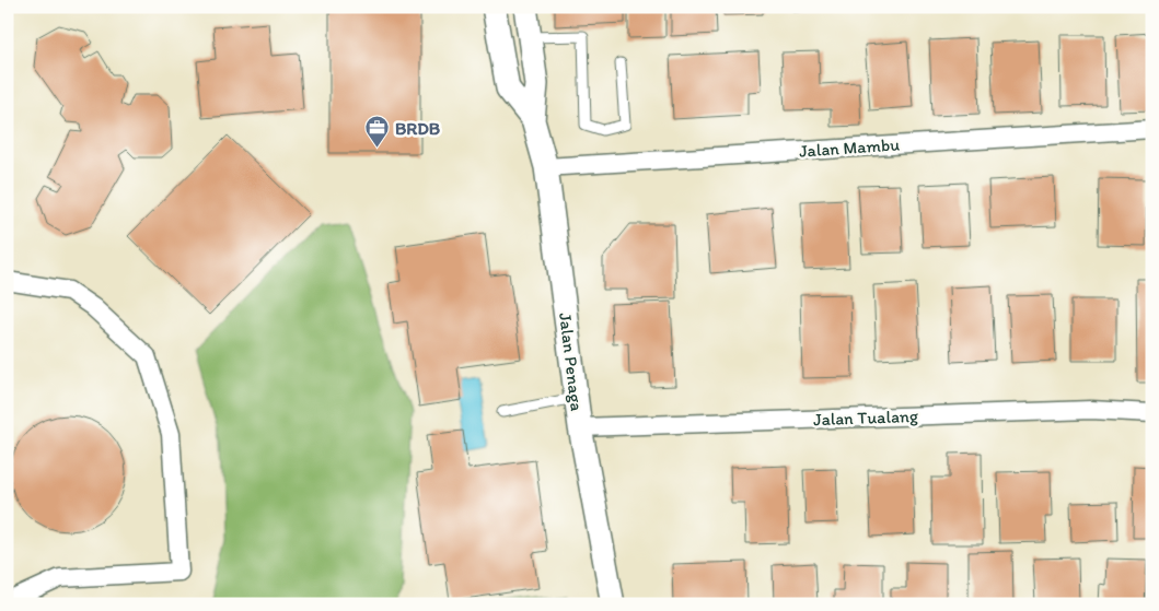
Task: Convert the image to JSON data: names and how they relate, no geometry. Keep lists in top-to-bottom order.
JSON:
{
  "streets": {
    "street": ["Jalan Mambu", "Jalan Penaga", "Jalan Tualang"]
  },
  "crossings": [
    ["Jalan Mambu", "Jalan Penaga"],
    ["Jalan Penaga", "Jalan Tualang"]
  ],
  "places": {
    "office": ["BRDB"]
  }
}
